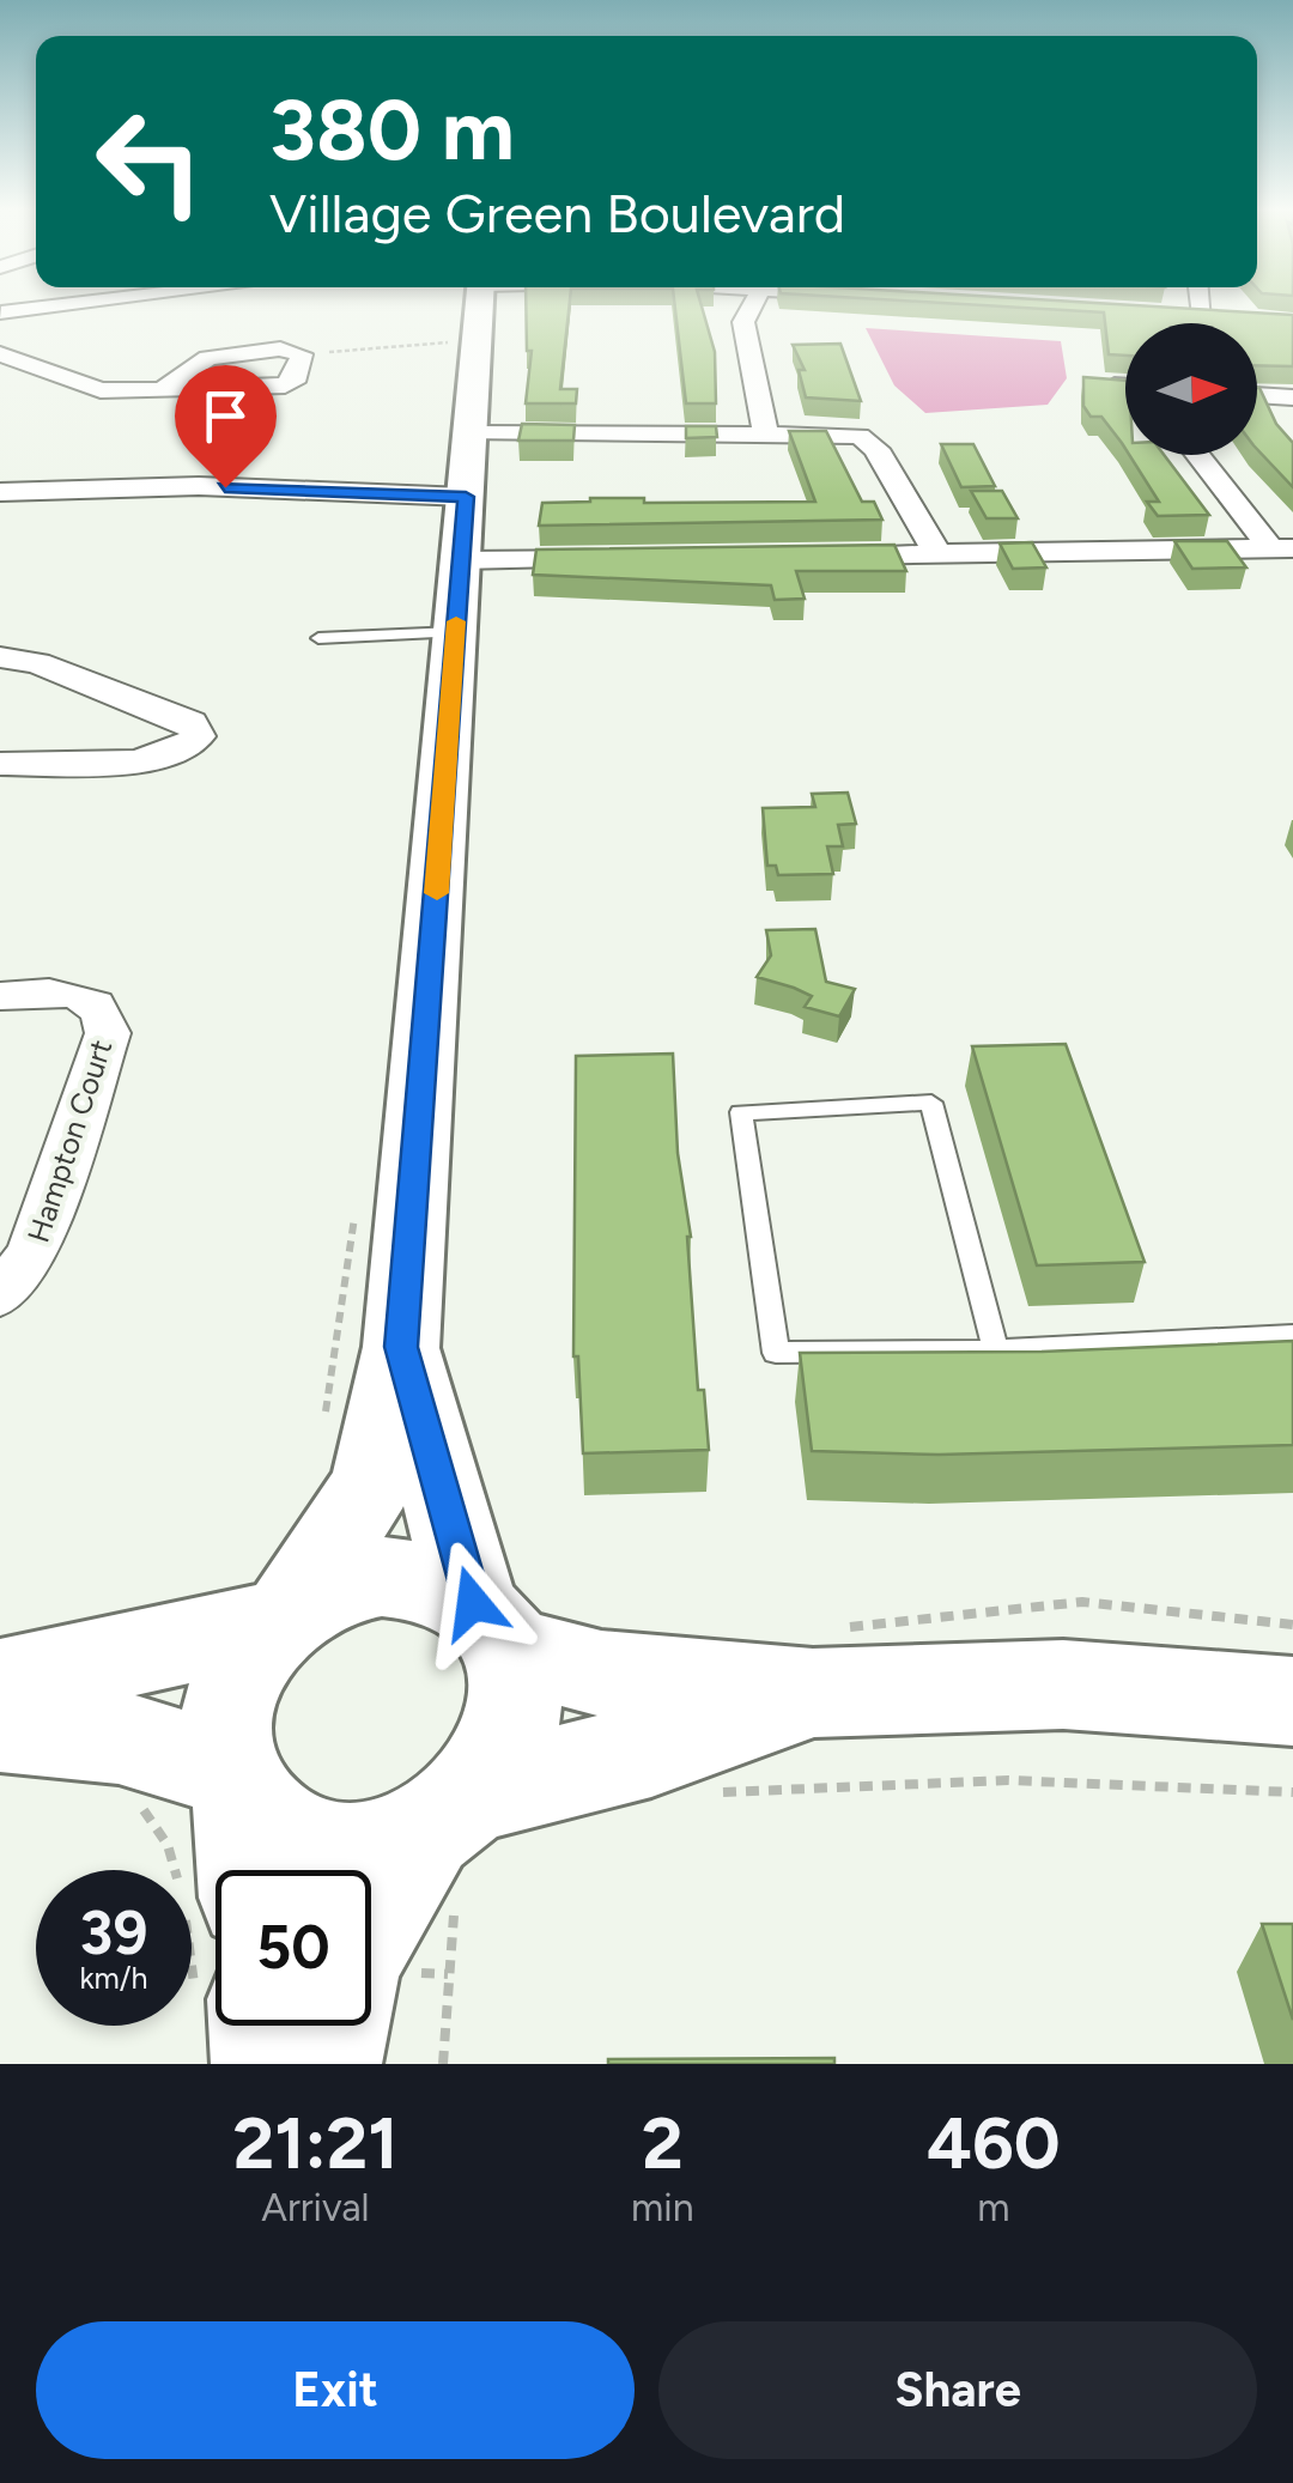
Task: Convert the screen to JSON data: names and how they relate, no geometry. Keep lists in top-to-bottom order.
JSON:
{
  "streets": {
    "street": ["Hampton Court"]
  },
  "north": "right",
  "page": {
    "turn": ["380 m", "Village Green Boulevard"],
    "speed": "39 km/h",
    "limit": "50",
    "eta": [
      "21:21",
      "Arrival",
      "2",
      "min",
      "460",
      "m"
    ],
    "buttons": ["Exit", "Share"]
  }
}
